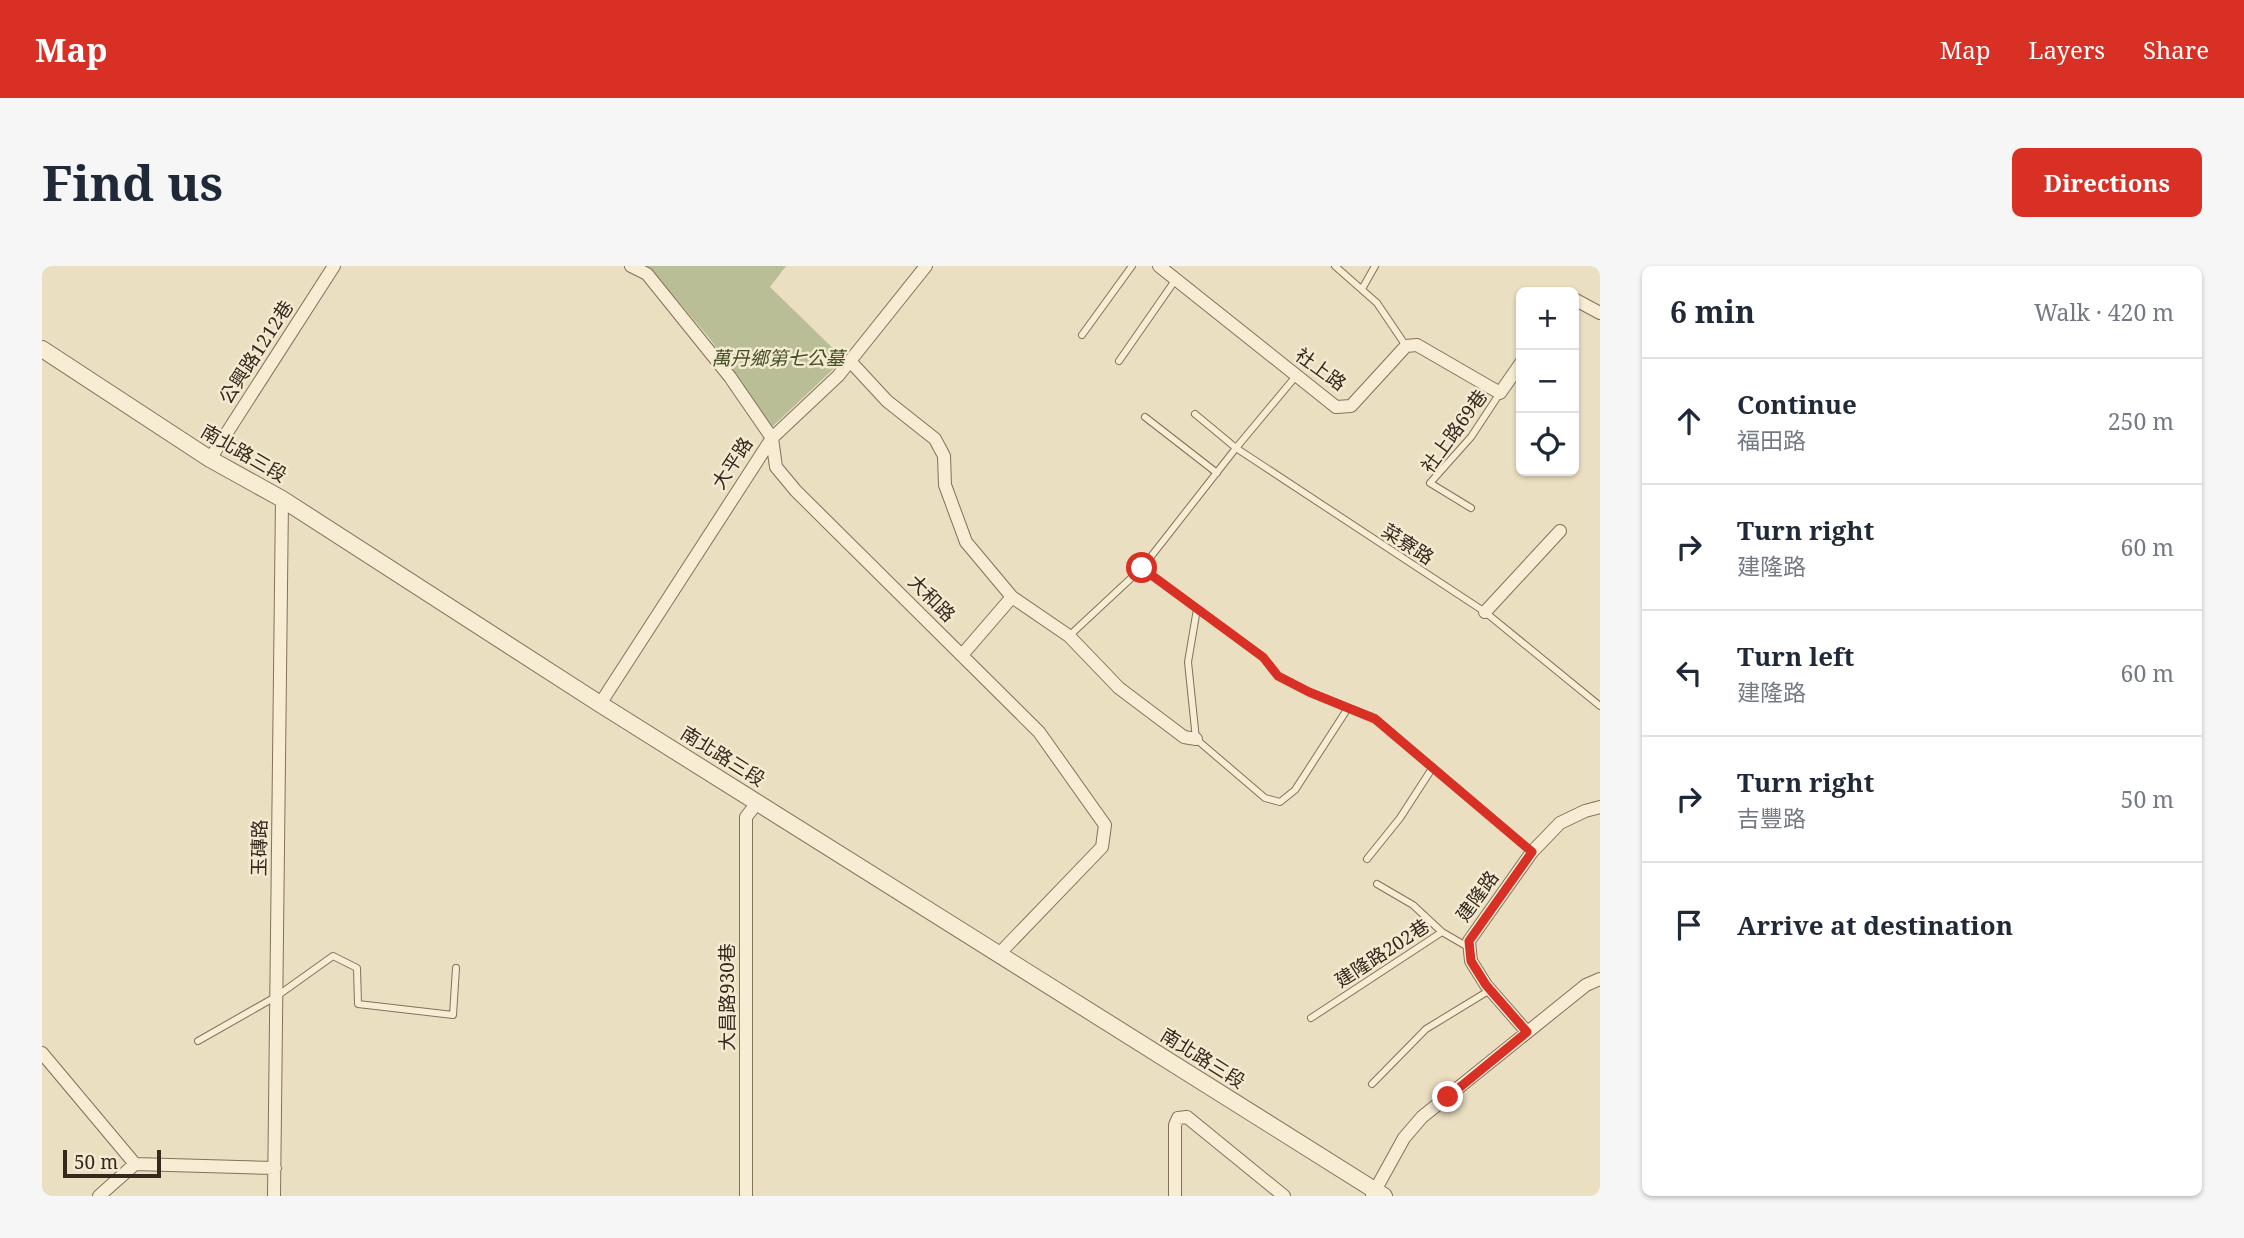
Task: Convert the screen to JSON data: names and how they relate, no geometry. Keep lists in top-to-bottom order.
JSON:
{
  "streets": {
    "street": [
      "公興路1212巷",
      "社上路",
      "南北路三段",
      "大平路",
      "大和路",
      "玉磚路",
      "建隆路",
      "大昌路930巷"
    ],
    "lane": ["社上路69巷", "菜寮路", "建隆路202巷"]
  },
  "crossings": [
    ["公興路1212巷", "南北路三段"],
    ["南北路三段", "大平路"],
    ["南北路三段", "大和路"],
    ["南北路三段", "玉磚路"],
    ["南北路三段", "大昌路930巷"],
    ["大平路", "大和路"],
    ["建隆路", "建隆路202巷"]
  ],
  "parks": ["萬丹鄉第七公墓"],
  "scale_bar": "50 m",
  "page": {
    "header": "Map",
    "nav": ["Map", "Layers", "Share"],
    "buttons": "Directions",
    "title": "Find us",
    "heading": ["6 min", "Walk · 420 m"],
    "map_buttons": ["+", "−"],
    "list": [
      ["Continue", "福田路", "250 m"],
      ["Turn right", "建隆路", "60 m"],
      ["Turn left", "建隆路", "60 m"],
      ["Turn right", "吉豐路", "50 m"],
      "Arrive at destination"
    ],
    "scale": "50 m"
  }
}
